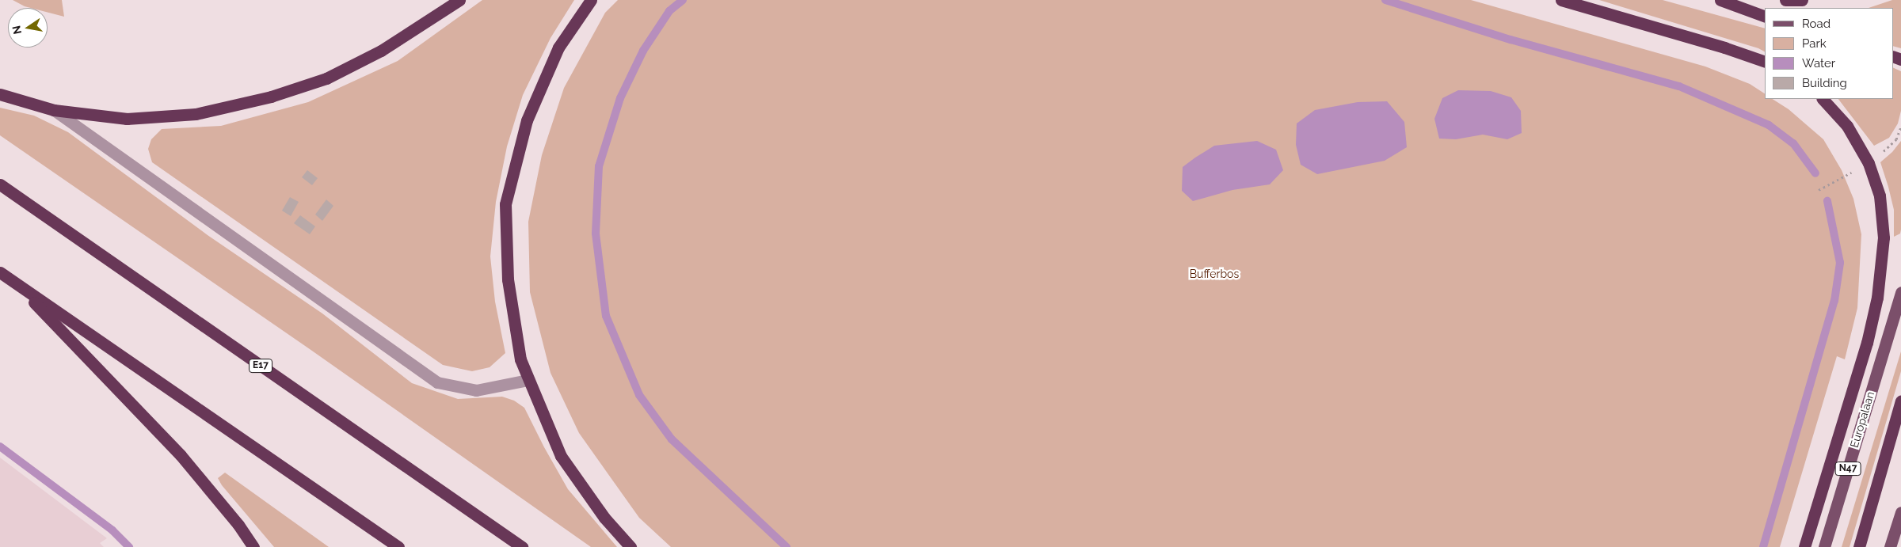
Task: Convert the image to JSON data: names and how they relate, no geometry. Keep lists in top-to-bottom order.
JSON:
{
  "streets": {
    "highway": ["E17"],
    "main road": ["Europalaan", "N47"]
  },
  "parks": ["Bufferbos"],
  "legend": [
    "Road",
    "Park",
    "Water",
    "Building"
  ],
  "north": "left"
}
